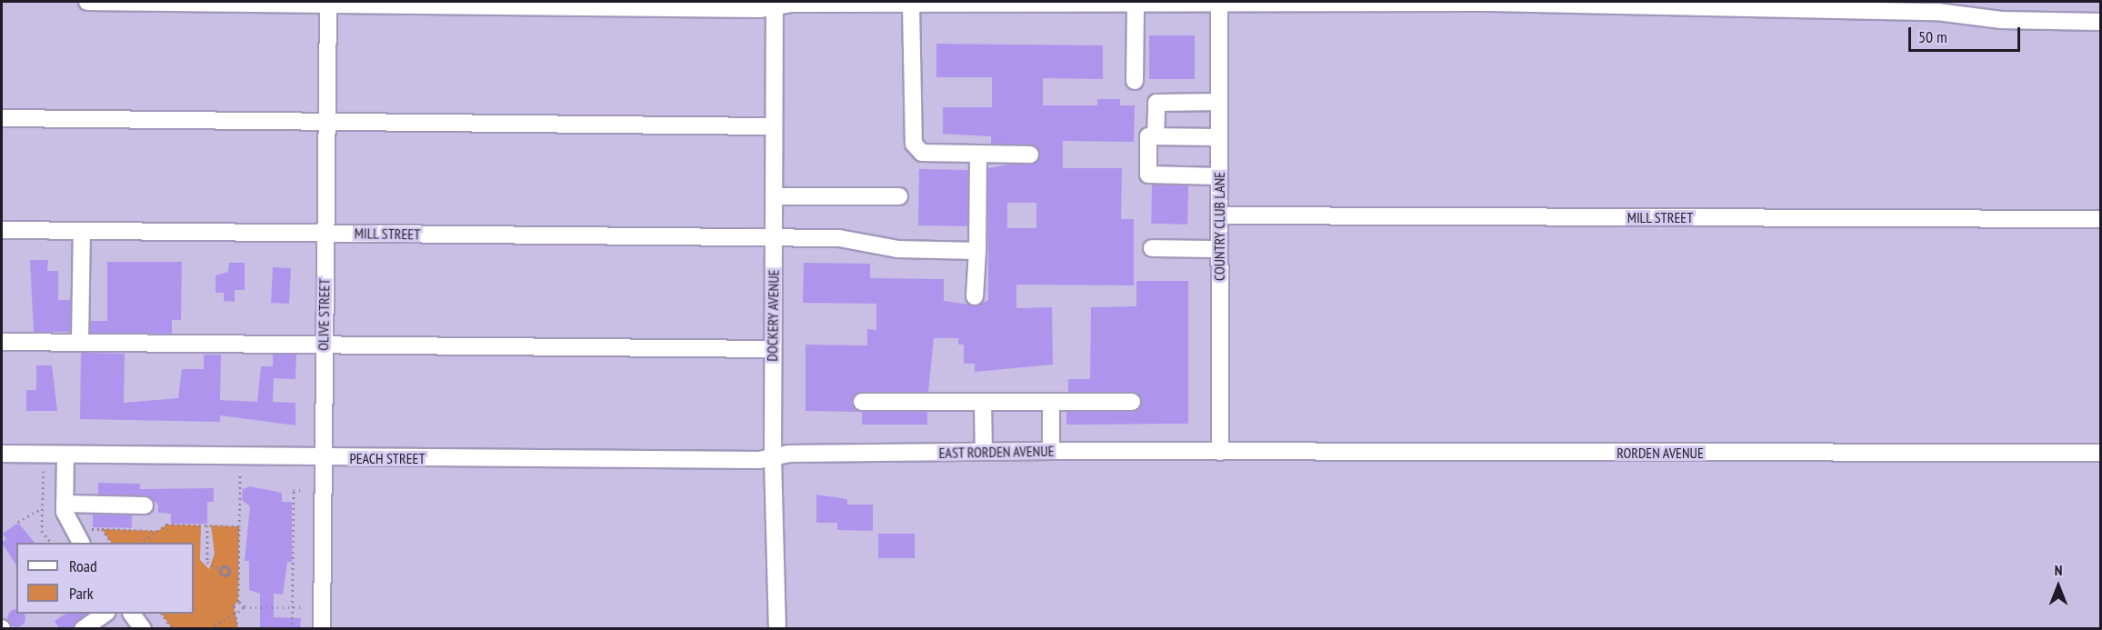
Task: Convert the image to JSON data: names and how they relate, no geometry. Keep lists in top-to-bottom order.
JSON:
{
  "streets": {
    "street": [
      "MILL STREET",
      "COUNTRY CLUB LANE",
      "OLIVE STREET",
      "DOCKERY AVENUE",
      "EAST RORDEN AVENUE",
      "RORDEN AVENUE",
      "PEACH STREET"
    ]
  },
  "crossings": [
    ["MILL STREET", "COUNTRY CLUB LANE"],
    ["MILL STREET", "OLIVE STREET"],
    ["MILL STREET", "DOCKERY AVENUE"],
    ["COUNTRY CLUB LANE", "EAST RORDEN AVENUE"],
    ["COUNTRY CLUB LANE", "RORDEN AVENUE"],
    ["OLIVE STREET", "PEACH STREET"],
    ["DOCKERY AVENUE", "EAST RORDEN AVENUE"],
    ["DOCKERY AVENUE", "PEACH STREET"],
    ["EAST RORDEN AVENUE", "RORDEN AVENUE"],
    ["EAST RORDEN AVENUE", "PEACH STREET"]
  ],
  "legend": ["Road", "Park"],
  "scale_bar": "50 m",
  "north": "top"
}
